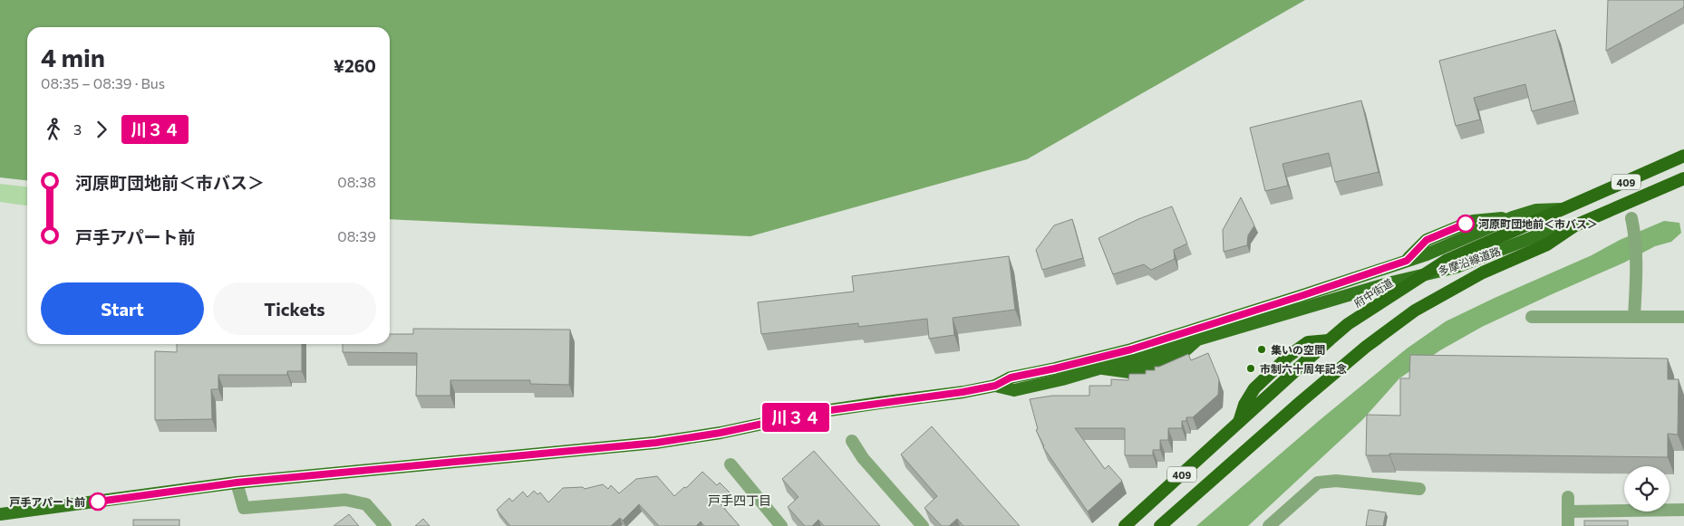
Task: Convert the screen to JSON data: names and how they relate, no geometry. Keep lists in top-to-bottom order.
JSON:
{
  "streets": {
    "highway": ["409", "府中街道"],
    "main road": ["多摩沿線道路"]
  },
  "crossings": [
    ["409", "多摩沿線道路"],
    ["多摩沿線道路", "府中街道"]
  ],
  "districts": ["戸手四丁目"],
  "places": [
    "河原町団地前＜市バス＞",
    "集いの空間",
    "市制六十周年記念",
    "戸手アパート前"
  ],
  "lines": ["bus line 川３４"],
  "page": {
    "on_map": "川３４",
    "heading": ["4 min", "08:35 – 08:39 · Bus", "¥260"],
    "legs": ["3", "川３４"],
    "list": [
      {
        "name": "河原町団地前＜市バス＞",
        "value": "08:38"
      },
      {
        "name": "戸手アパート前",
        "value": "08:39"
      }
    ],
    "buttons": ["Start", "Tickets"]
  }
}
